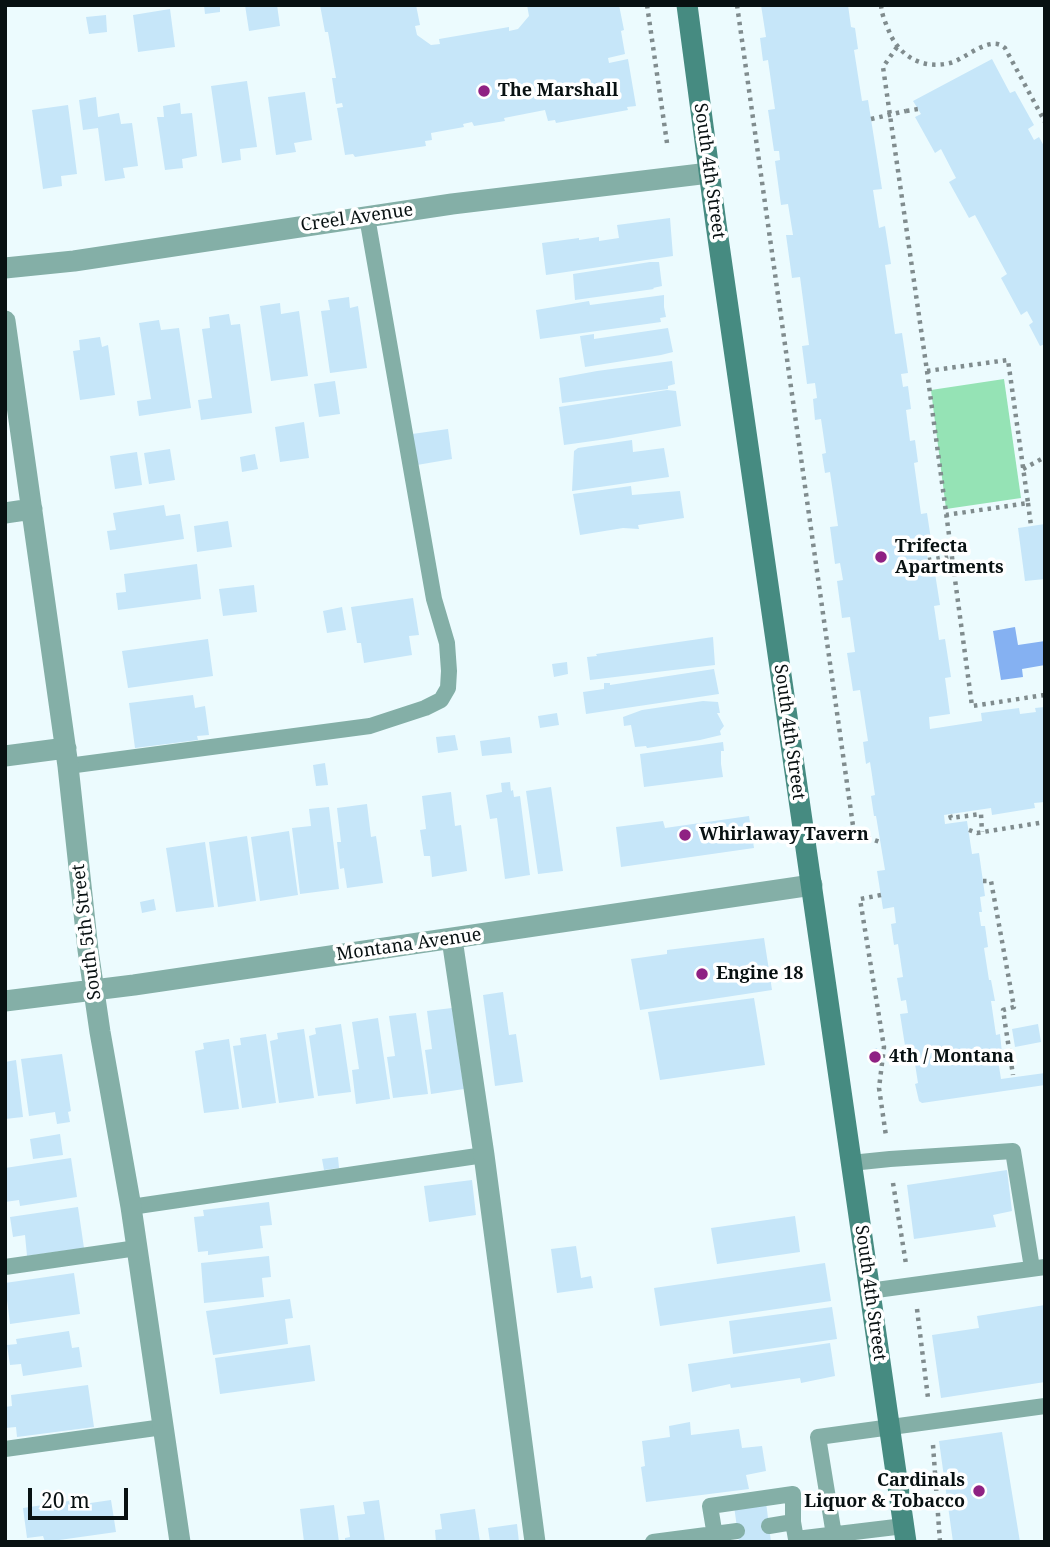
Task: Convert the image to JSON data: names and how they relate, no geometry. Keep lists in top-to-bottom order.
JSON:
{
  "streets": {
    "main road": ["South 4th Street"],
    "street": ["Creel Avenue", "South 5th Street", "Montana Avenue"]
  },
  "crossings": [
    ["South 4th Street", "Creel Avenue"],
    ["South 4th Street", "Montana Avenue"],
    ["South 5th Street", "Montana Avenue"]
  ],
  "places": [
    "The Marshall",
    "Trifecta Apartments",
    "Whirlaway Tavern",
    "Engine 18",
    "4th / Montana",
    "Cardinals Liquor & Tobacco"
  ],
  "scale_bar": "20 m"
}
